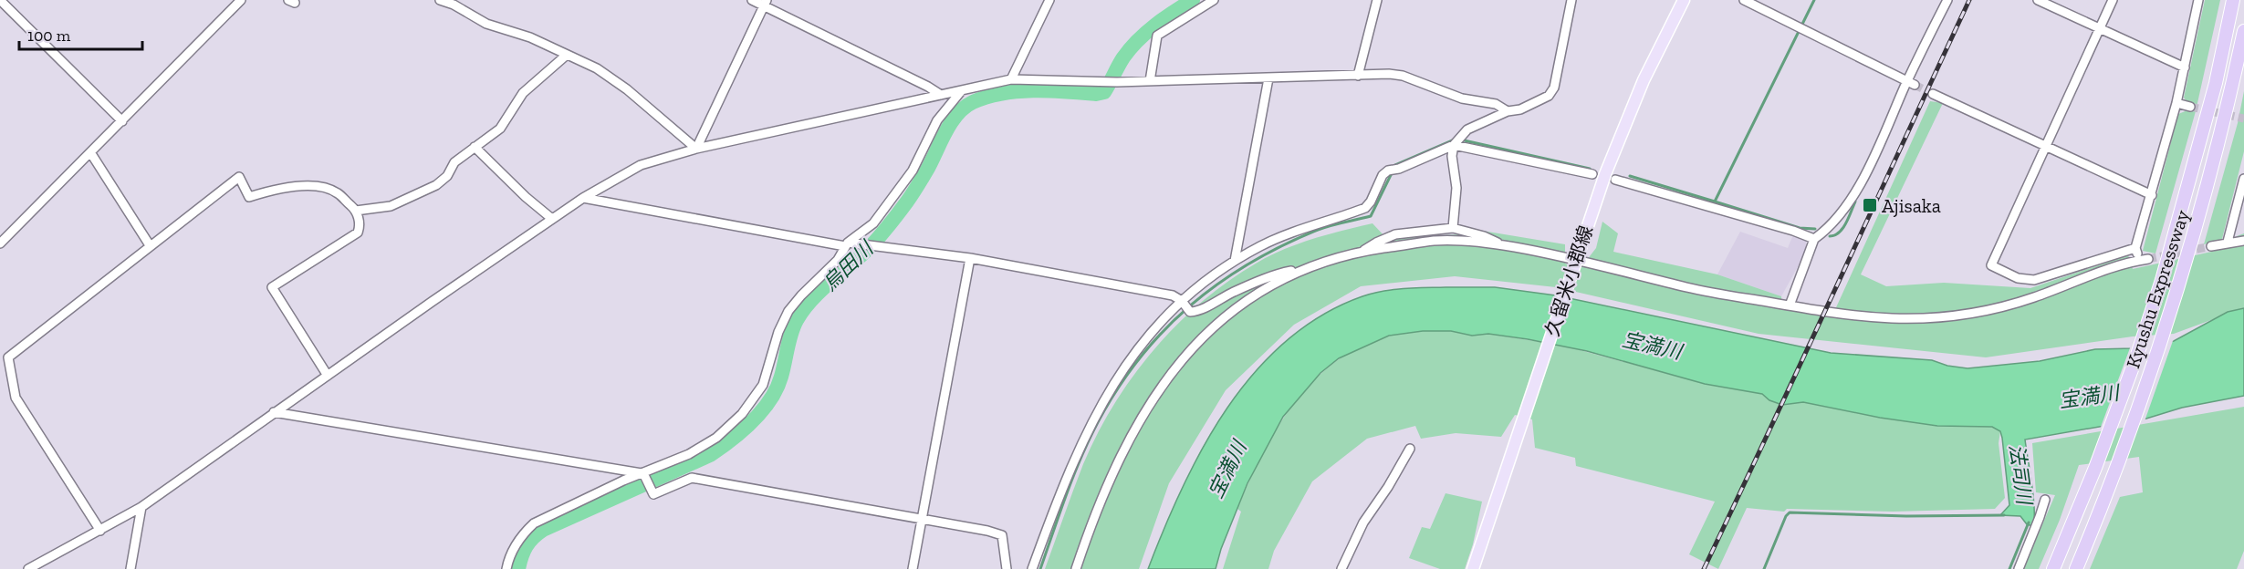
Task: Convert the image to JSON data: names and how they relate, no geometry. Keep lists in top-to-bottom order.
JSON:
{
  "streets": {
    "highway": ["Kyushu Expressway"],
    "main road": ["久留米小郡線"]
  },
  "water": ["烏田川", "宝満川", "法司川"],
  "places": {
    "transit": ["Ajisaka"]
  },
  "scale_bar": "100 m"
}
